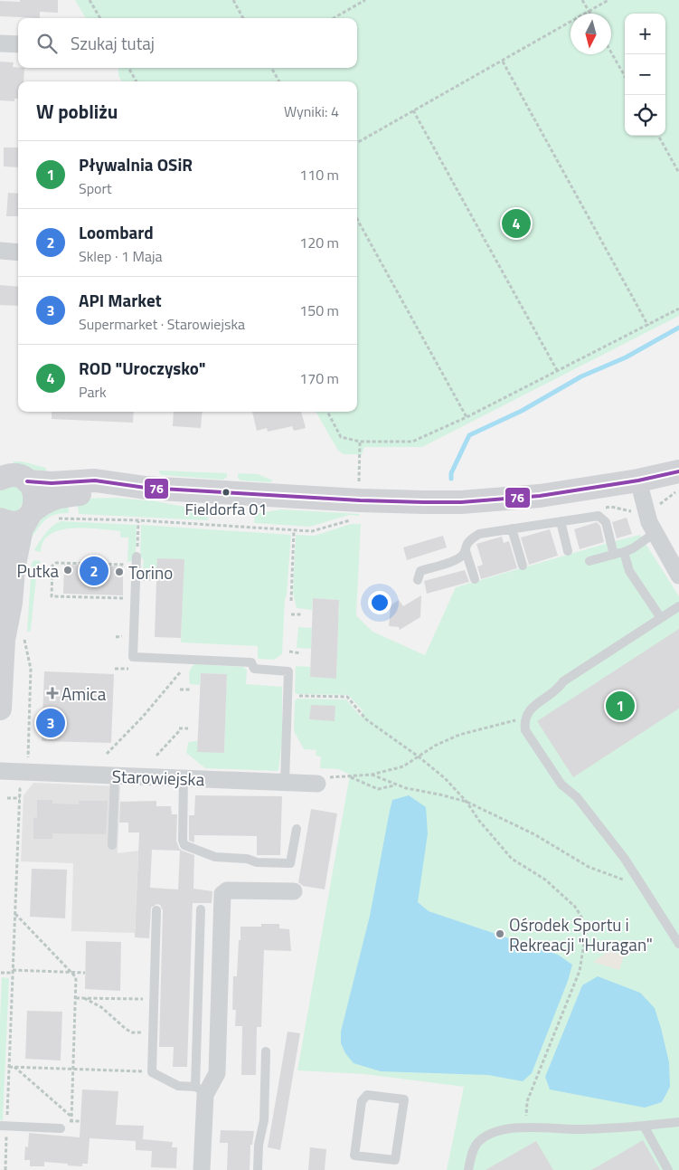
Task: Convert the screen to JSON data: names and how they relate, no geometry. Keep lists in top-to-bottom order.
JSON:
{
  "streets": {
    "street": ["Starowiejska"]
  },
  "places": {
    "other": [
      "Fieldorfa 01",
      "Putka",
      "Torino",
      "Ośrodek Sportu i Rekreacji \"Huragan\""
    ],
    "health": ["Amica"]
  },
  "lines": ["transit line 76"],
  "north": "bottom",
  "page": {
    "map_buttons": ["+", "−"],
    "search": "Szukaj tutaj",
    "heading": ["W pobliżu", "Wyniki: 4"],
    "list": [
      {
        "mark": "1",
        "name": "Pływalnia OSiR",
        "note": "Sport",
        "value": "110 m"
      },
      {
        "mark": "2",
        "name": "Loombard",
        "note": "Sklep · 1 Maja",
        "value": "120 m"
      },
      {
        "mark": "3",
        "name": "API Market",
        "note": "Supermarket · Starowiejska",
        "value": "150 m"
      },
      {
        "mark": "4",
        "name": "ROD \"Uroczysko\"",
        "note": "Park",
        "value": "170 m"
      }
    ],
    "pins": [
      "4",
      "2",
      "1",
      "3"
    ]
  }
}
